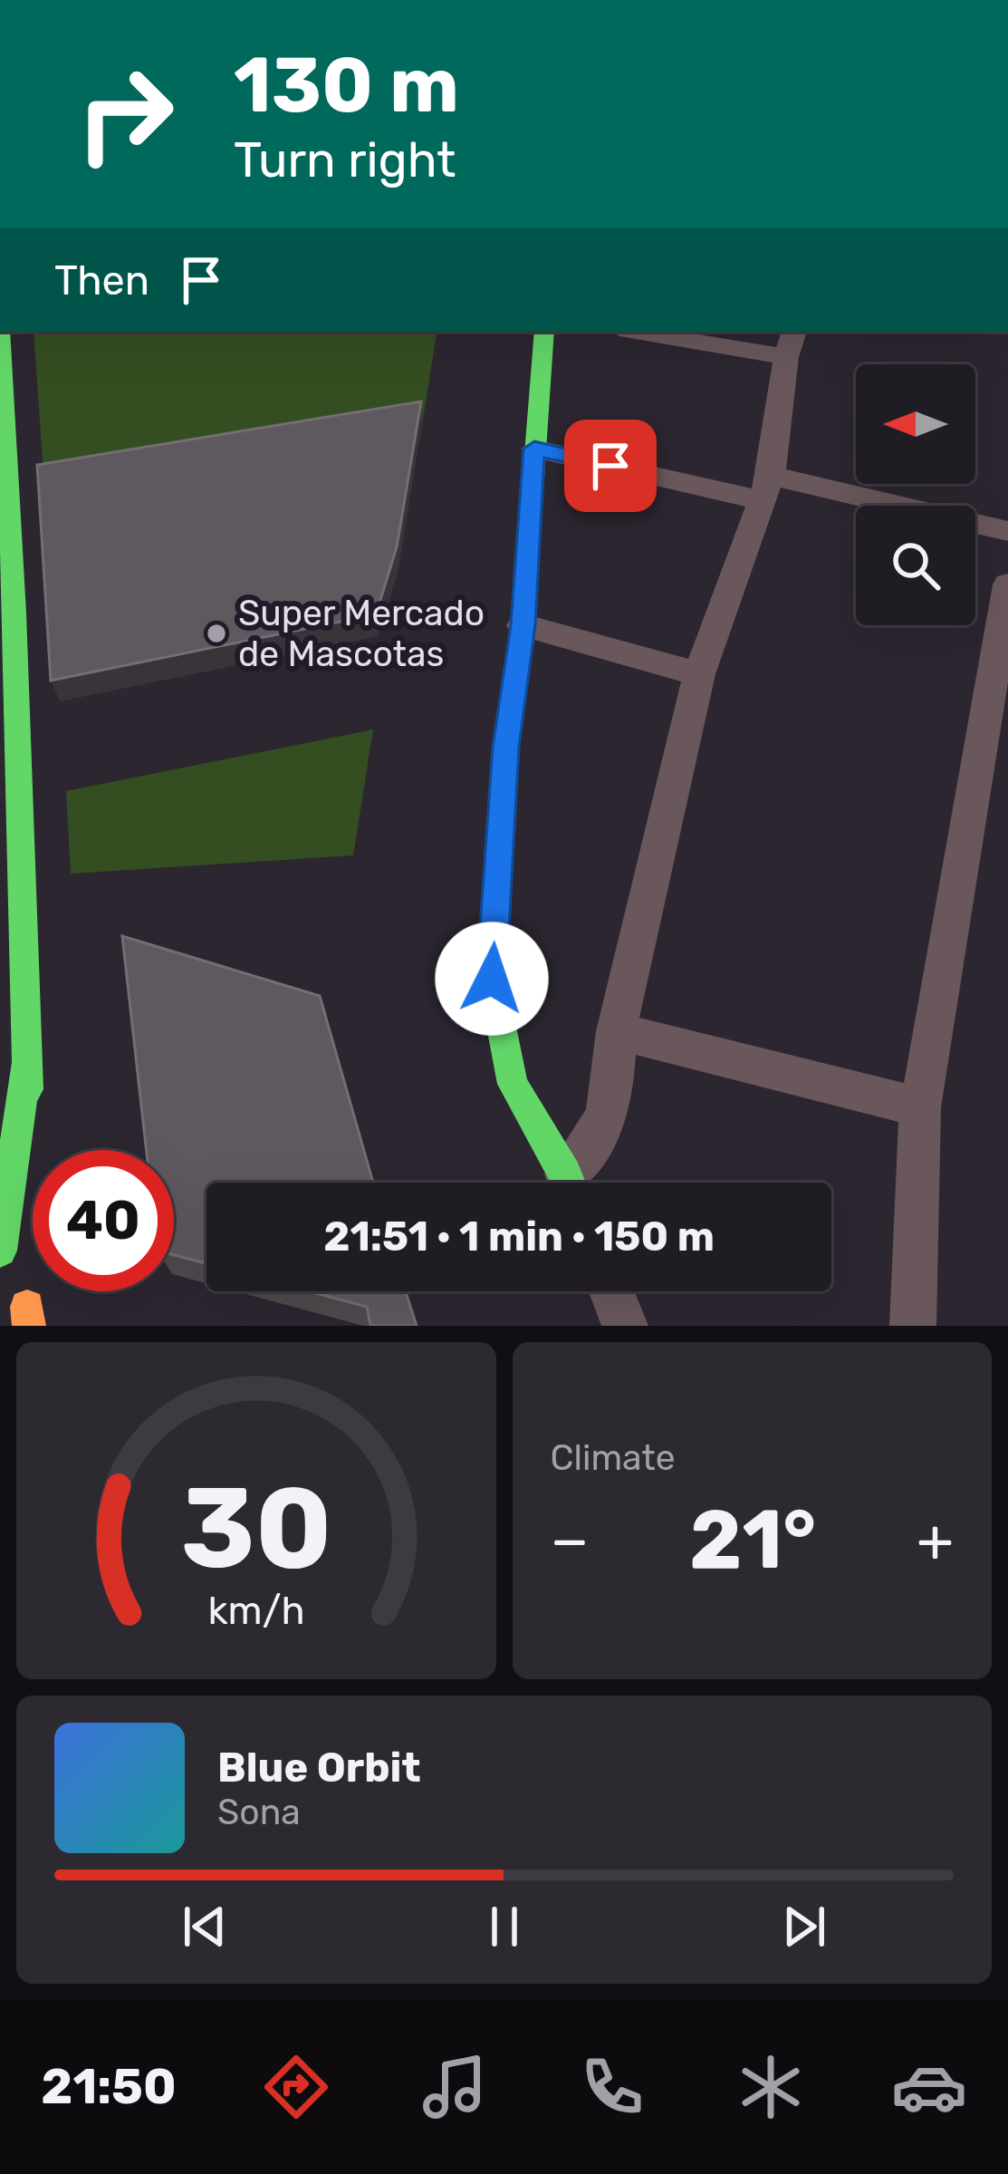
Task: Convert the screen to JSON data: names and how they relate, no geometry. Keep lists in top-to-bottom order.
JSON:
{
  "places": ["Super Mercado de Mascotas"],
  "north": "left",
  "page": {
    "turn": ["130 m", "Turn right"],
    "then": "Then",
    "limit": "40",
    "trip": "21:51 · 1 min · 150 m",
    "tile": "Climate",
    "heat": ["−", "21°", "+"],
    "song": ["Blue Orbit", "Sona"],
    "tabs": "21:50",
    "gauge": ["30", "km/h"]
  }
}
